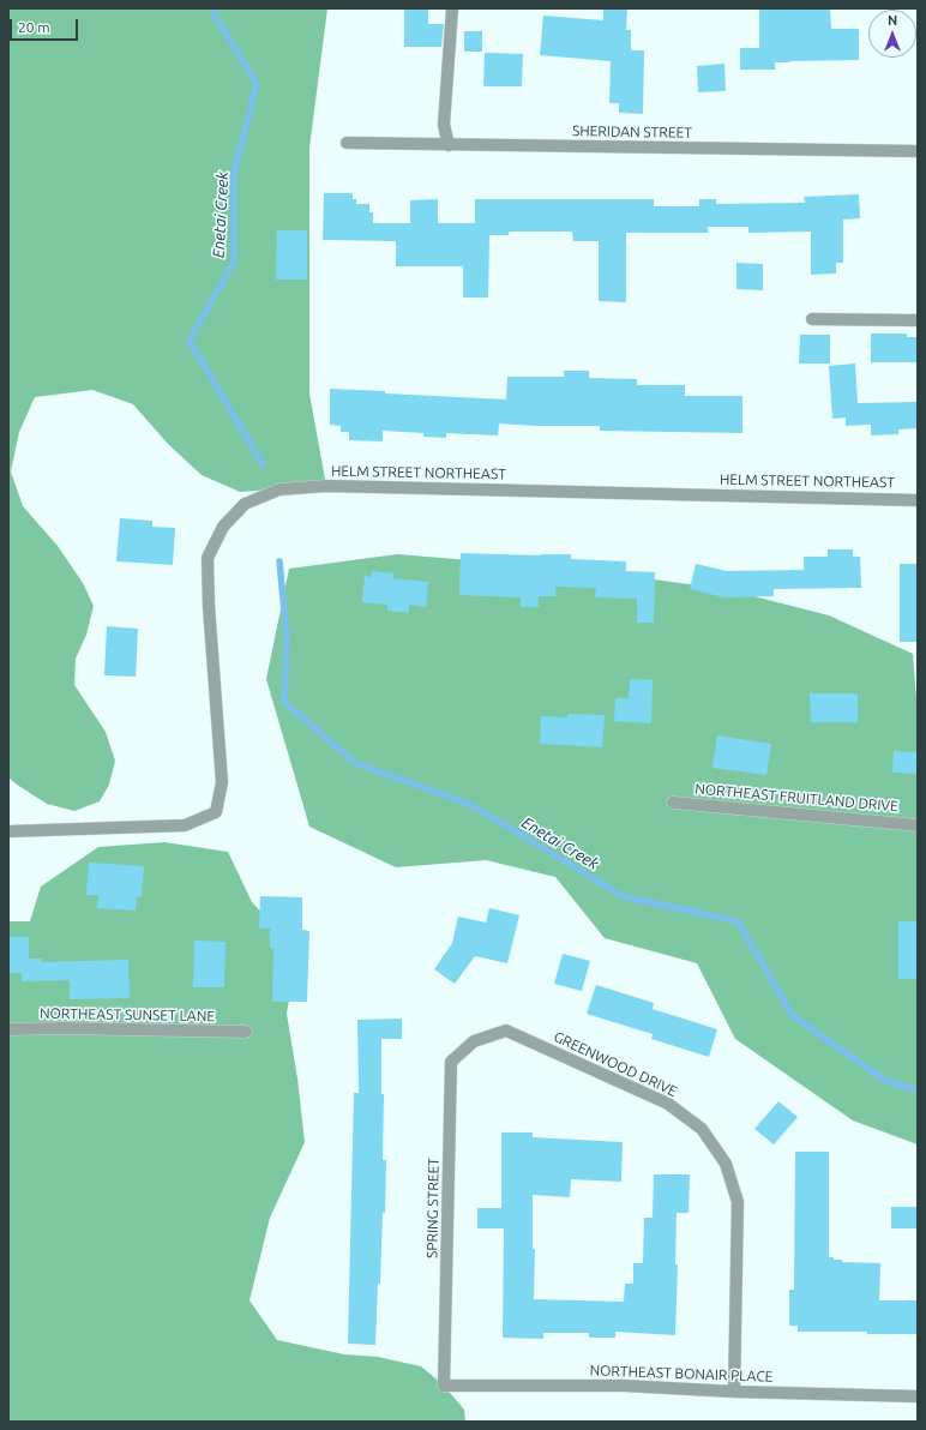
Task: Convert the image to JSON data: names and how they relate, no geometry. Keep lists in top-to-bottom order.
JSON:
{
  "streets": {
    "street": [
      "SHERIDAN STREET",
      "HELM STREET NORTHEAST",
      "NORTHEAST FRUITLAND DRIVE",
      "NORTHEAST SUNSET LANE",
      "GREENWOOD DRIVE",
      "SPRING STREET",
      "NORTHEAST BONAIR PLACE"
    ]
  },
  "crossings": [
    ["GREENWOOD DRIVE", "SPRING STREET"],
    ["GREENWOOD DRIVE", "NORTHEAST BONAIR PLACE"],
    ["SPRING STREET", "NORTHEAST BONAIR PLACE"]
  ],
  "water": ["Enetai Creek"],
  "scale_bar": "20 m",
  "north": "top"
}
